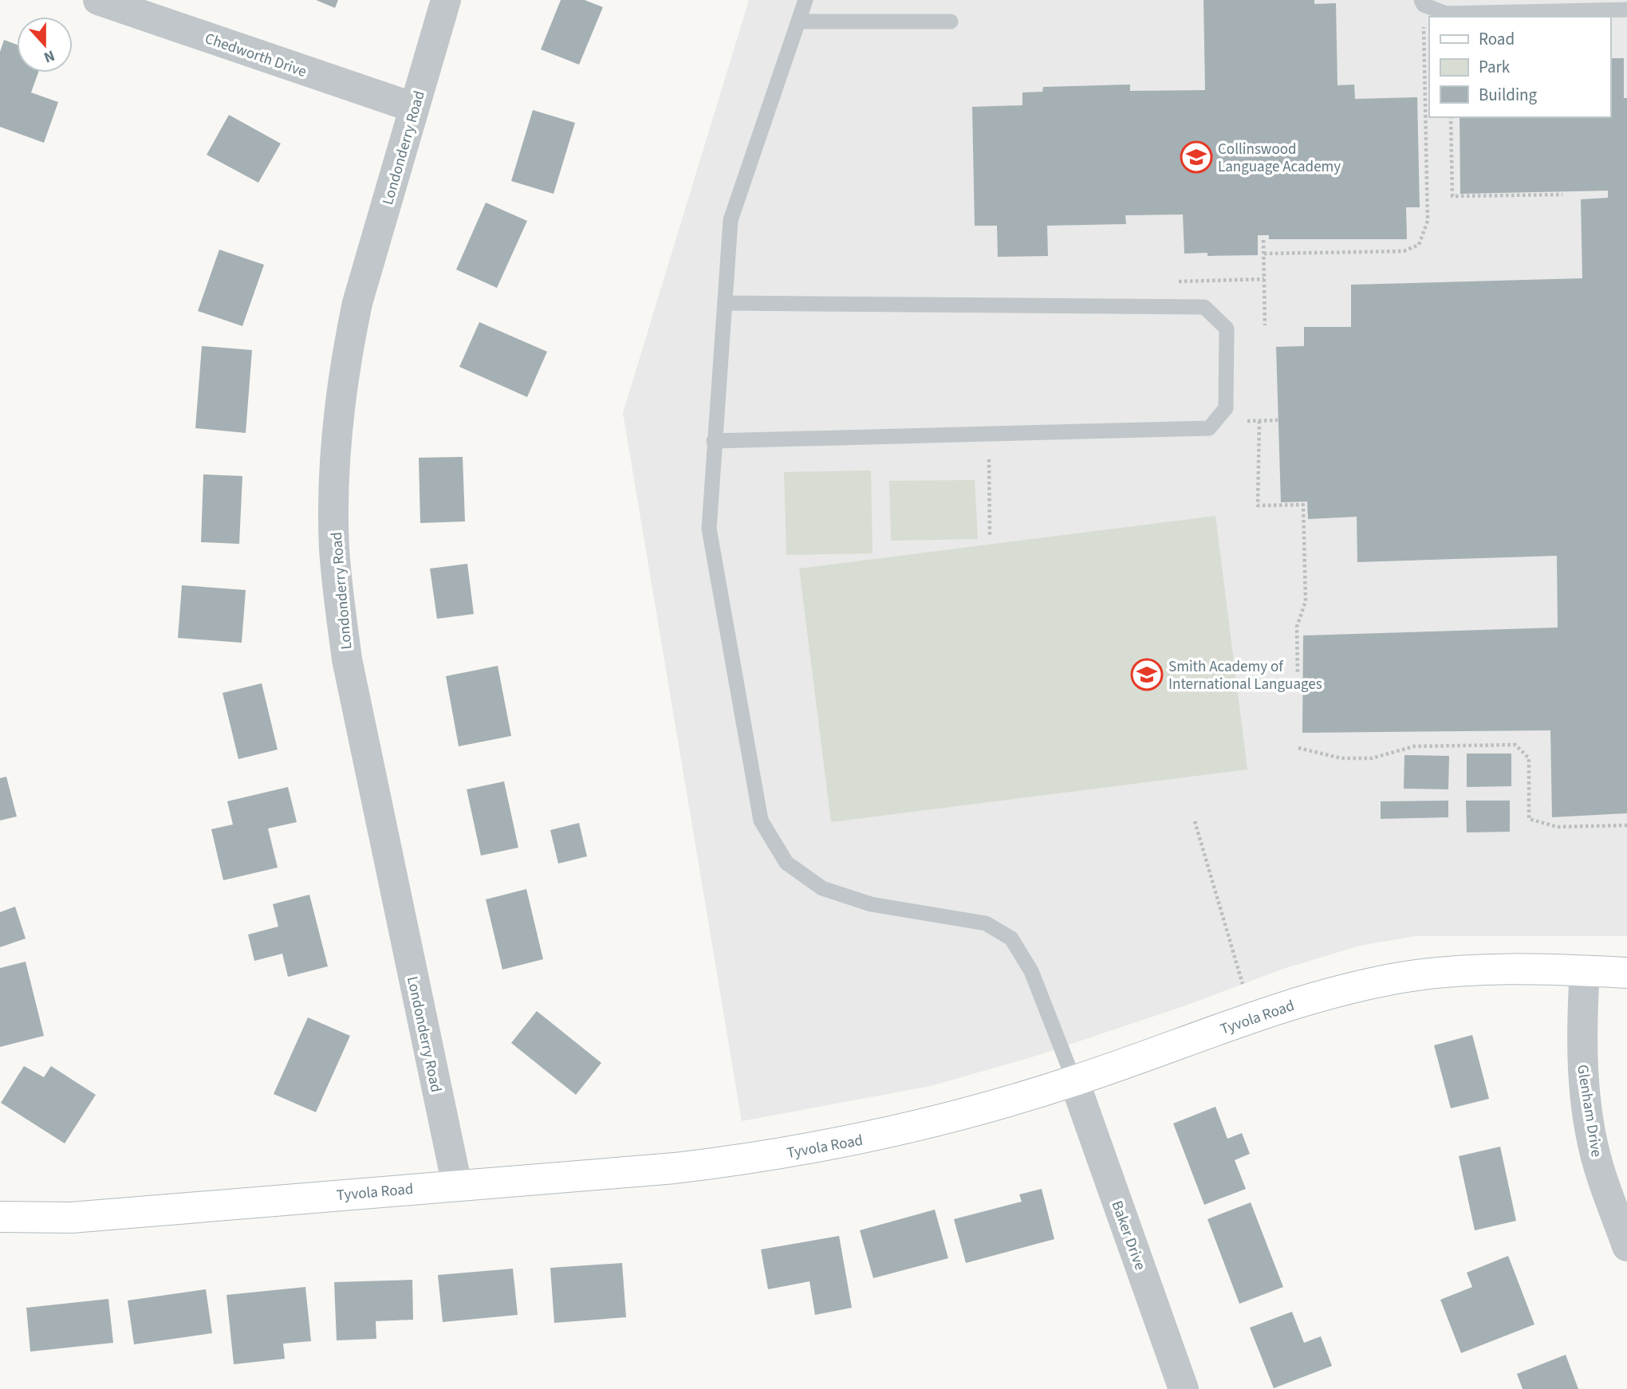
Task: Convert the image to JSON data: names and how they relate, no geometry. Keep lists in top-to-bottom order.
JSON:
{
  "streets": {
    "main road": ["Tyvola Road"],
    "street": [
      "Chedworth Drive",
      "Londonderry Road",
      "Glenham Drive",
      "Baker Drive"
    ]
  },
  "crossings": [
    ["Chedworth Drive", "Londonderry Road"],
    ["Londonderry Road", "Tyvola Road"],
    ["Tyvola Road", "Glenham Drive"],
    ["Tyvola Road", "Baker Drive"]
  ],
  "places": {
    "school or university": ["Collinswood Language Academy", "Smith Academy of International Languages"]
  },
  "legend": ["Road", "Park", "Building"],
  "north": "bottom"
}
